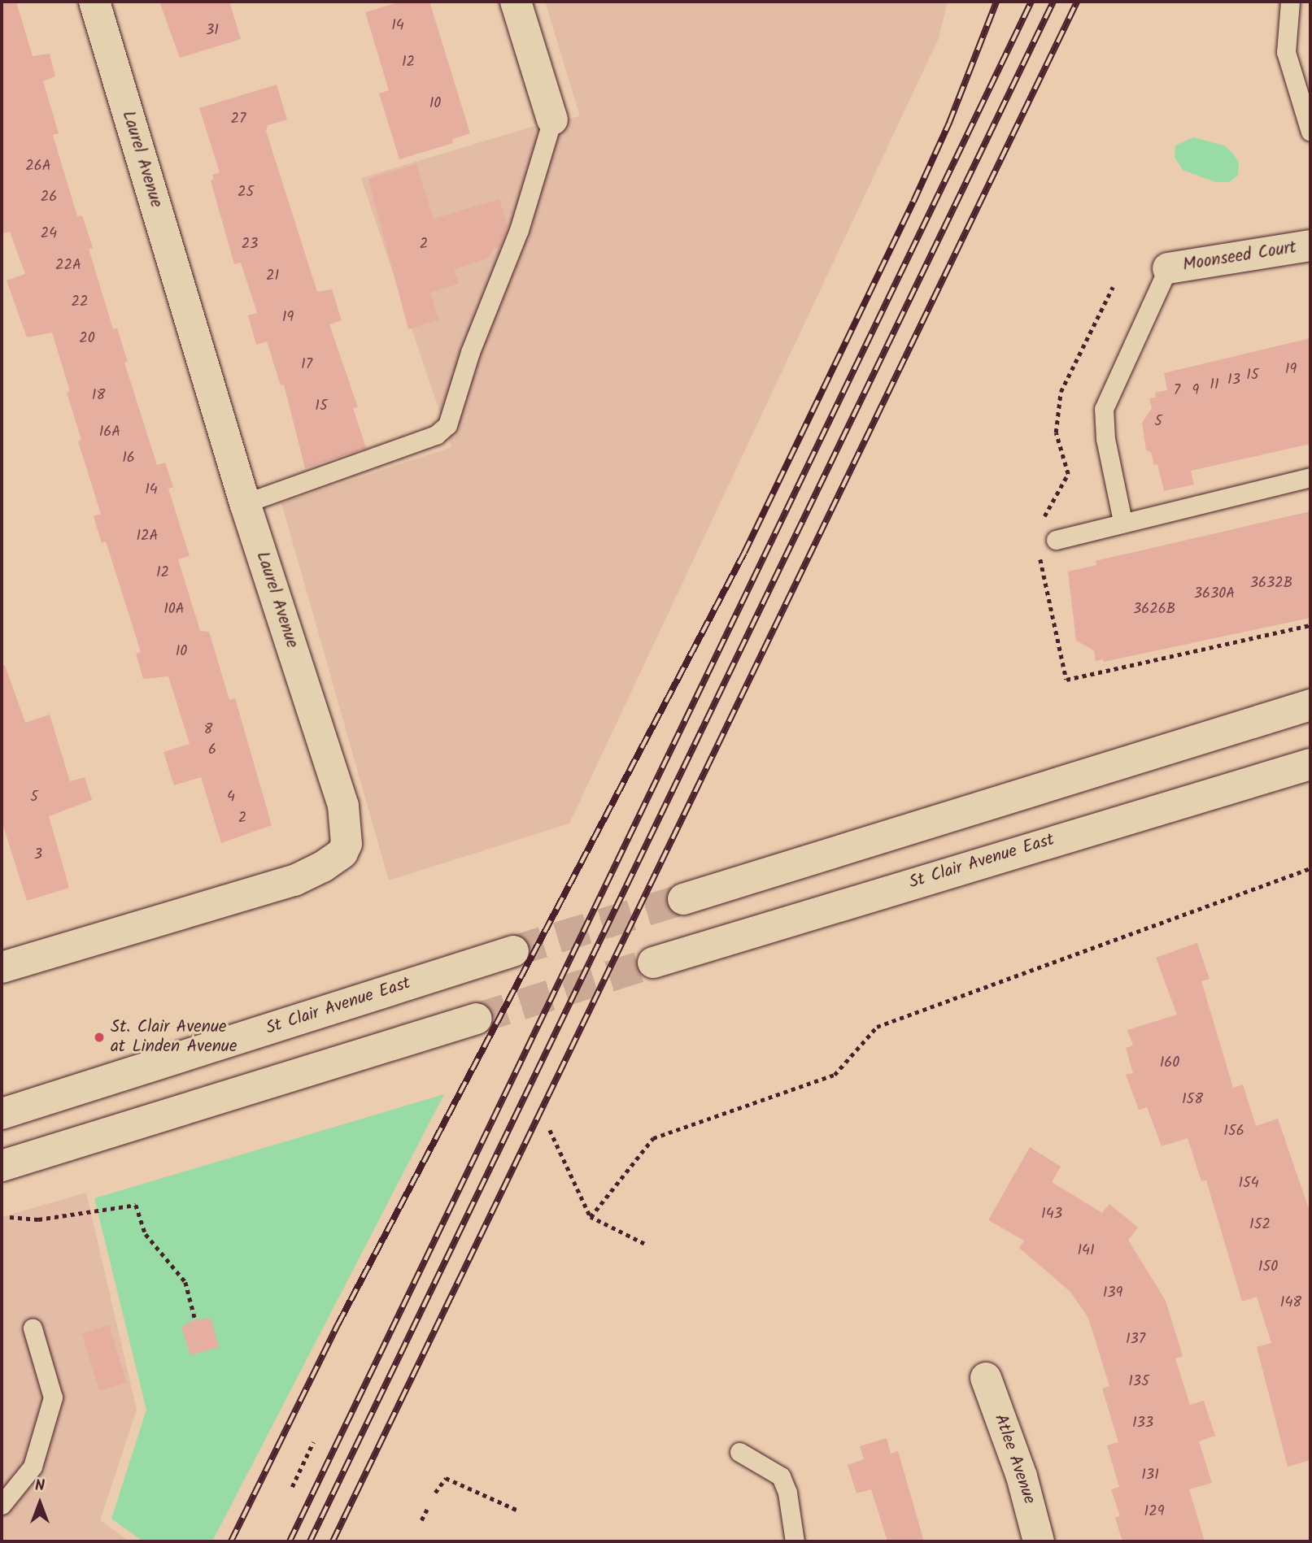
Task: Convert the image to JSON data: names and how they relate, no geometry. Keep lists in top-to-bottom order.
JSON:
{
  "streets": {
    "main road": [
      "Laurel Avenue",
      "Moonseed Court",
      "St Clair Avenue East",
      "Atlee Avenue"
    ]
  },
  "places": ["St. Clair Avenue at Linden Avenue"],
  "house_numbers": [
    "14",
    "31",
    "12",
    "10",
    "27",
    "26A",
    "25",
    "26",
    "24",
    "23",
    "2",
    "22A",
    "21",
    "22",
    "19",
    "20",
    "17",
    "19",
    "15",
    "13",
    "11",
    "7",
    "9",
    "18",
    "15",
    "5",
    "16A",
    "16",
    "14",
    "12A",
    "12",
    "3632B",
    "3630A",
    "10A",
    "3626B",
    "10",
    "8",
    "6",
    "5",
    "4",
    "2",
    "3",
    "160",
    "158",
    "156",
    "154",
    "143",
    "152",
    "141",
    "150",
    "139",
    "148",
    "137",
    "135",
    "133",
    "131",
    "129"
  ],
  "north": "top"
}
